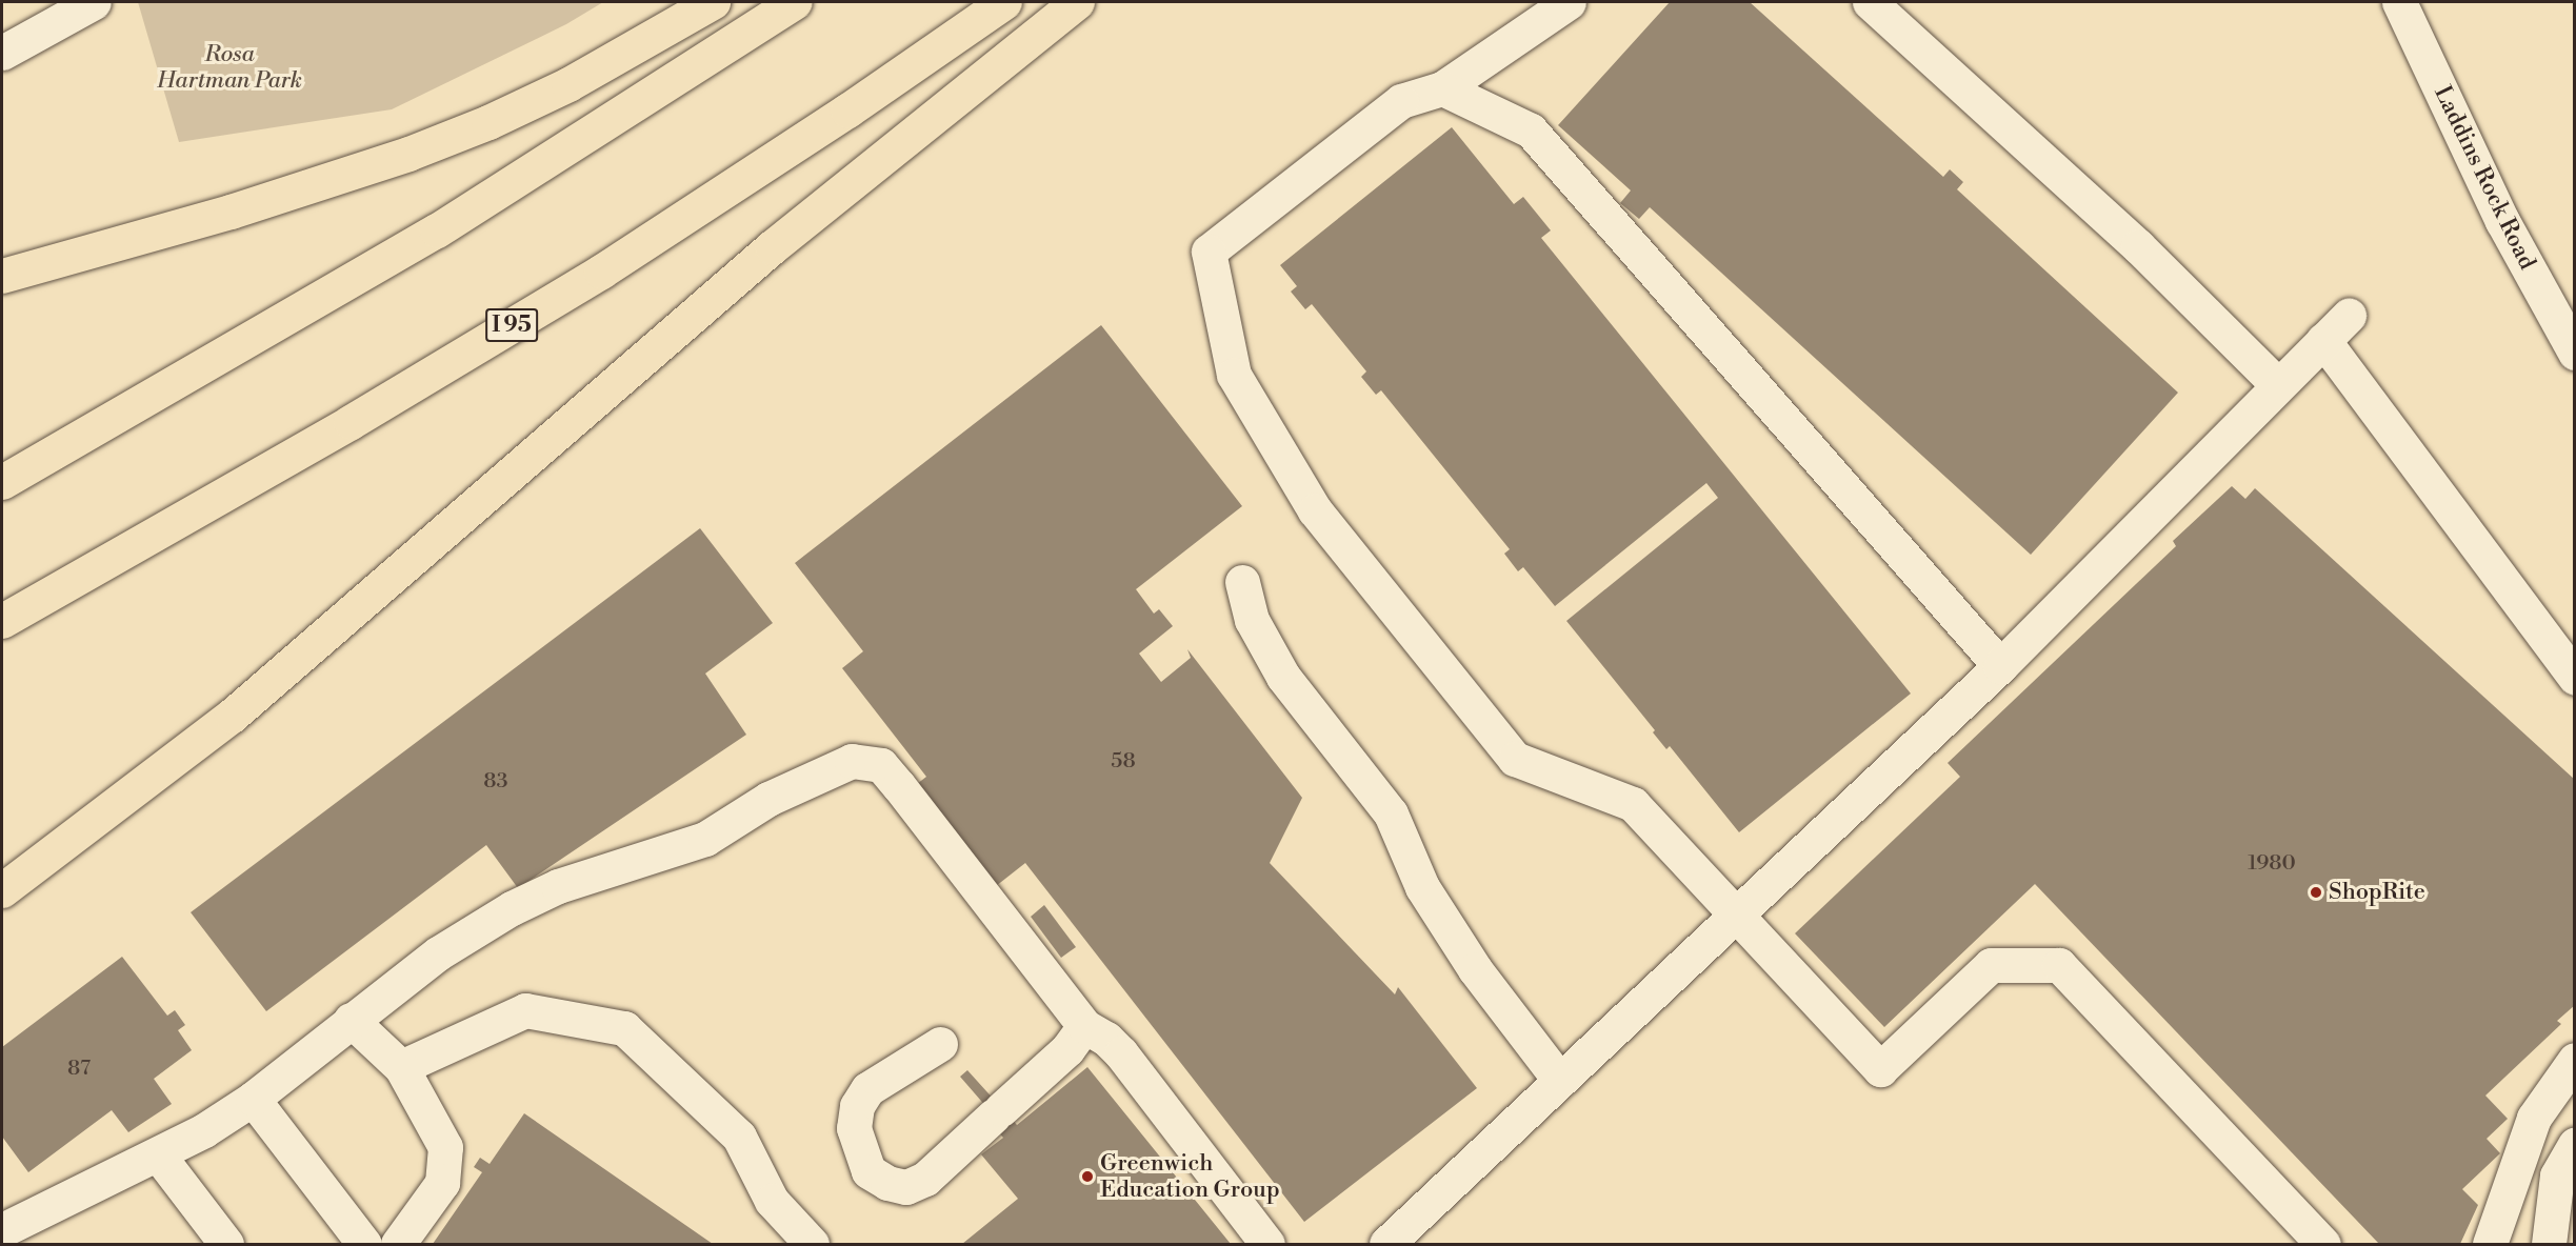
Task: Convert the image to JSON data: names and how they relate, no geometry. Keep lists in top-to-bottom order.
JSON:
{
  "streets": {
    "highway": ["I 95"],
    "street": ["Laddins Rock Road"]
  },
  "parks": ["Rosa Hartman Park"],
  "places": ["ShopRite", "Greenwich Education Group"],
  "house_numbers": [
    "58",
    "83",
    "1980",
    "87"
  ]
}
